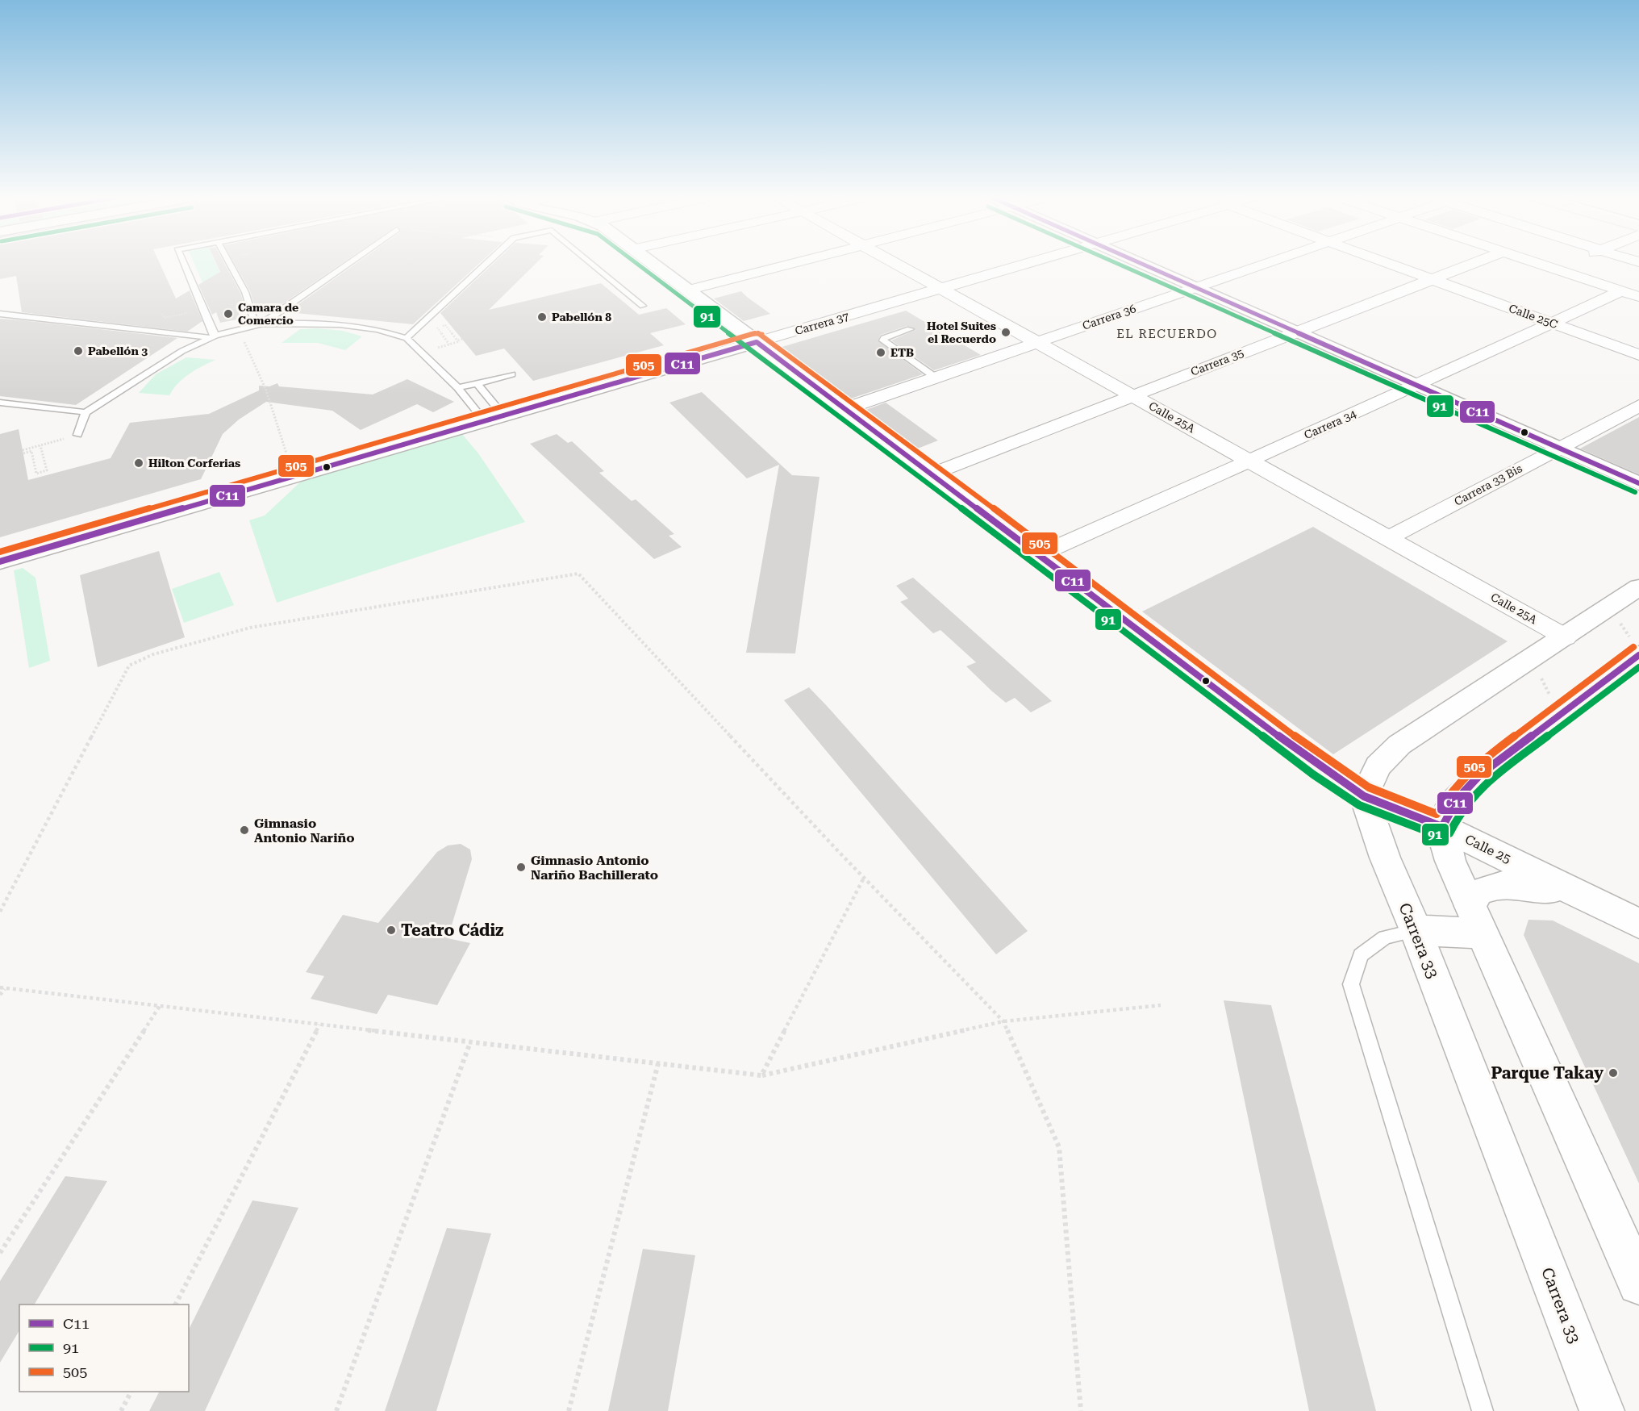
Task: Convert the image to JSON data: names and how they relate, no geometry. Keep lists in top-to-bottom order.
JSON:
{
  "streets": {
    "street": [
      "Calle 25C",
      "Carrera 36",
      "Carrera 37",
      "Carrera 35",
      "Calle 25A",
      "Carrera 34",
      "Carrera 33 Bis",
      "Calle 25",
      "Carrera 33"
    ]
  },
  "crossings": [
    ["Calle 25C", "Carrera 35"],
    ["Calle 25C", "Carrera 34"],
    ["Carrera 36", "Calle 25A"],
    ["Carrera 36", "Calle 25"],
    ["Carrera 37", "Calle 25A"],
    ["Carrera 37", "Calle 25"],
    ["Carrera 35", "Calle 25A"],
    ["Carrera 35", "Calle 25"],
    ["Calle 25A", "Carrera 34"],
    ["Calle 25A", "Carrera 33 Bis"],
    ["Carrera 34", "Calle 25"],
    ["Calle 25", "Carrera 33"]
  ],
  "districts": ["EL RECUERDO"],
  "places": [
    "Camara de Comercio",
    "Pabellón 8",
    "Hotel Suites el Recuerdo",
    "Pabellón 3",
    "ETB",
    "Hilton Corferias",
    "Gimnasio Antonio Nariño",
    "Gimnasio Antonio Nariño Bachillerato",
    "Teatro Cádiz",
    "Parque Takay"
  ],
  "lines": ["transit line C11", "transit line 91", "transit line 505"],
  "legend": ["C11", "91", "505"]
}
